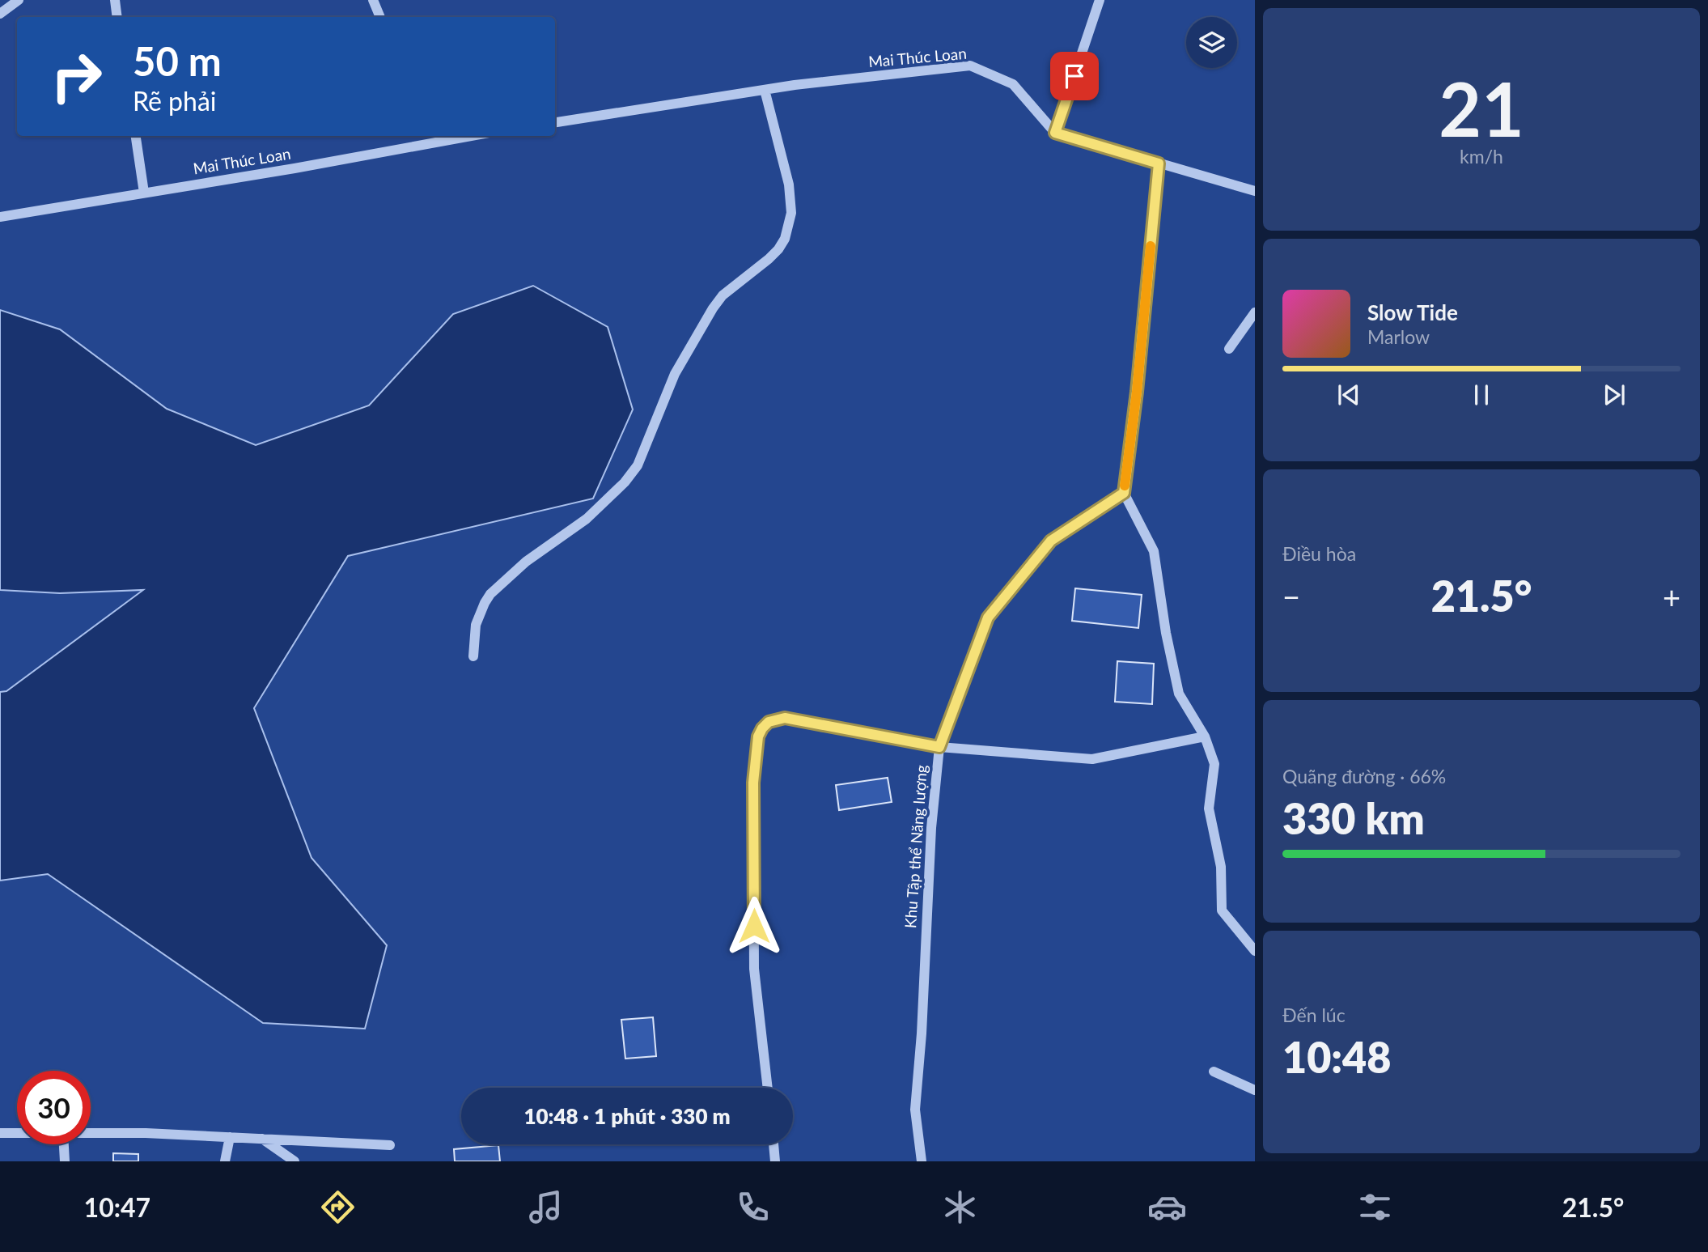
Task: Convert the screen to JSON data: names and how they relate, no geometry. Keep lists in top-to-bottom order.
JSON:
{
  "streets": {
    "street": ["Mai Thúc Loan", "Khu Tập thể Năng lượng"]
  },
  "page": {
    "tile": [
      ["21", "km/h"],
      "Điều hòa",
      ["Quãng đường · 66%", "330 km"],
      ["Đến lúc", "10:48"]
    ],
    "turn": ["50 m", "Rẽ phải"],
    "song": ["Slow Tide", "Marlow"],
    "heat": ["−", "21.5°", "+"],
    "limit": "30",
    "trip": "10:48 · 1 phút · 330 m",
    "tabs": ["10:47", "21.5°"]
  }
}
